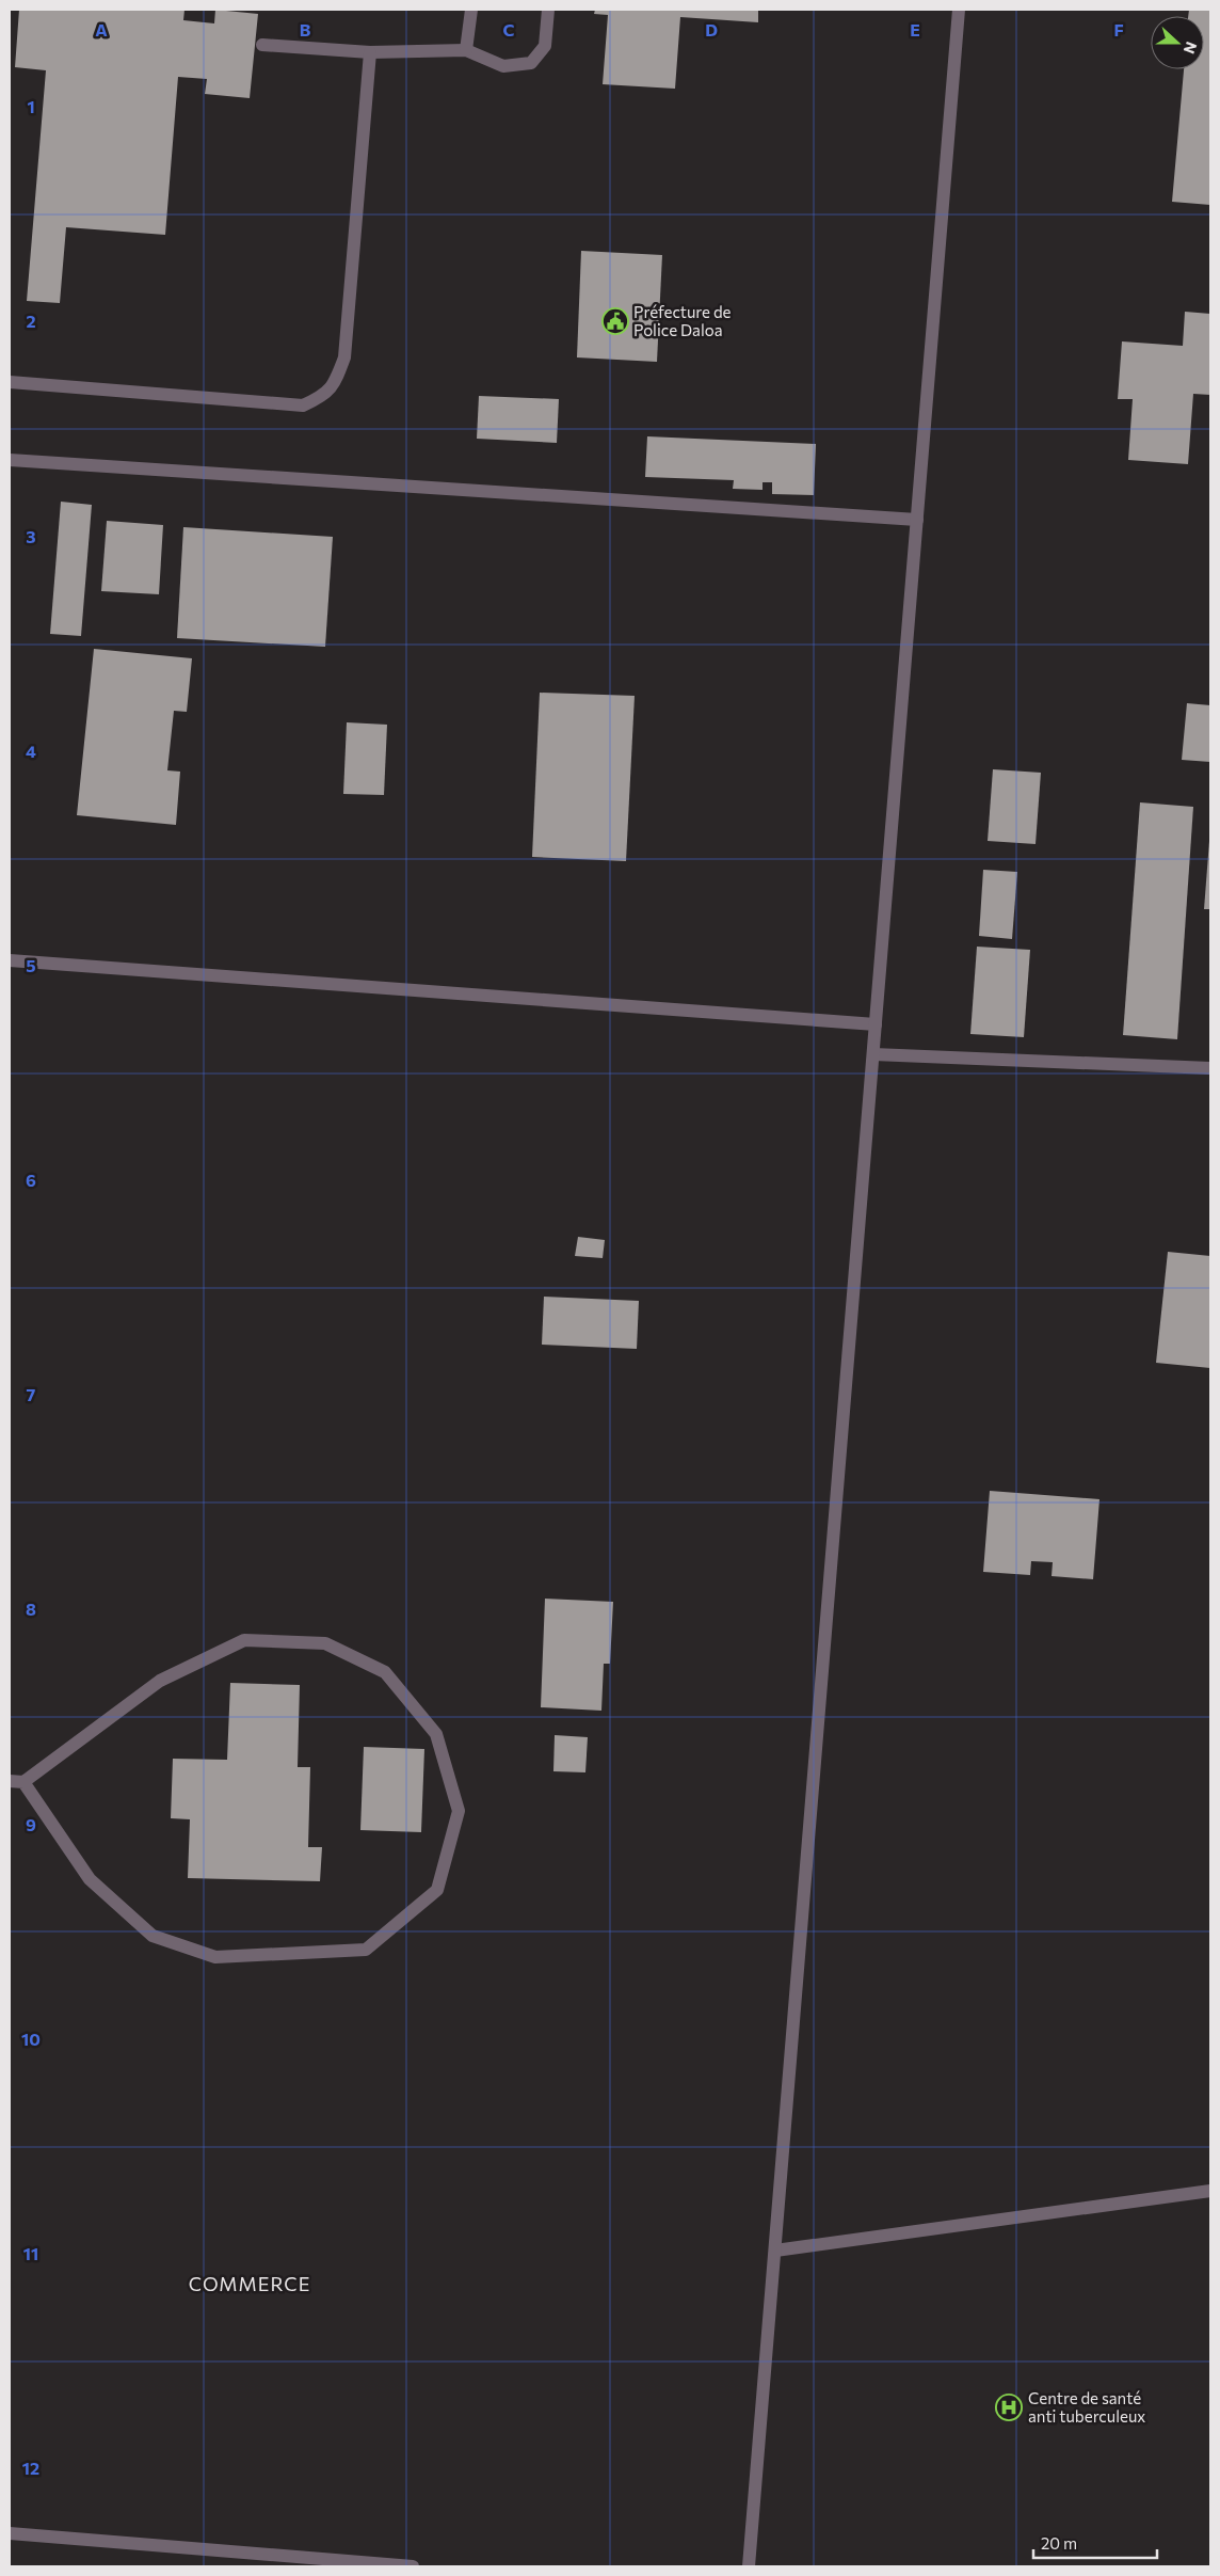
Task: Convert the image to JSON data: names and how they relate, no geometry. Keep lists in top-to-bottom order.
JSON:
{
  "districts": ["COMMERCE"],
  "places": {
    "public building": ["Préfecture de Police Daloa"],
    "hospital": ["Centre de santé anti tuberculeux"]
  },
  "scale_bar": "20 m",
  "north": "right",
  "grid": {
    "columns": [
      "A",
      "B",
      "C",
      "D",
      "E",
      "F"
    ],
    "rows": [
      "1",
      "2",
      "3",
      "4",
      "5",
      "6",
      "7",
      "8",
      "9",
      "10",
      "11",
      "12"
    ]
  }
}
